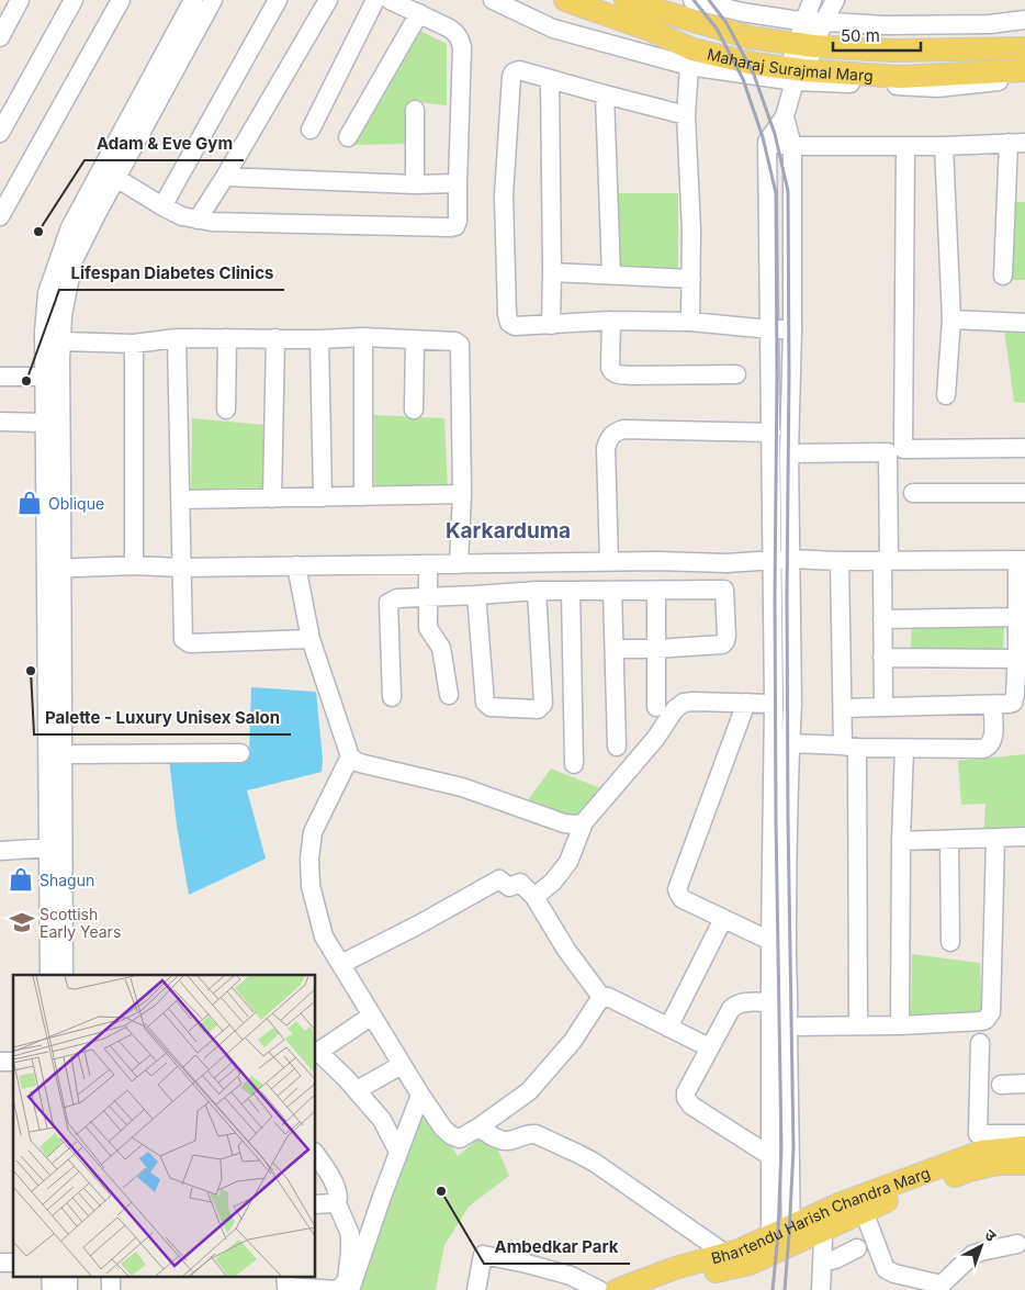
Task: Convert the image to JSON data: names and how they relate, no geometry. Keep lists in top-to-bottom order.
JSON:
{
  "streets": {
    "main road": ["Maharaj Surajmal Marg", "Bhartendu Harish Chandra Marg"]
  },
  "districts": ["Karkarduma"],
  "places": {
    "other": [
      "Adam & Eve Gym",
      "Lifespan Diabetes Clinics",
      "Palette - Luxury Unisex Salon",
      "Ambedkar Park"
    ],
    "shop": ["Oblique", "Shagun"],
    "school or university": ["Scottish Early Years"]
  },
  "scale_bar": "50 m",
  "north": "top right"
}
